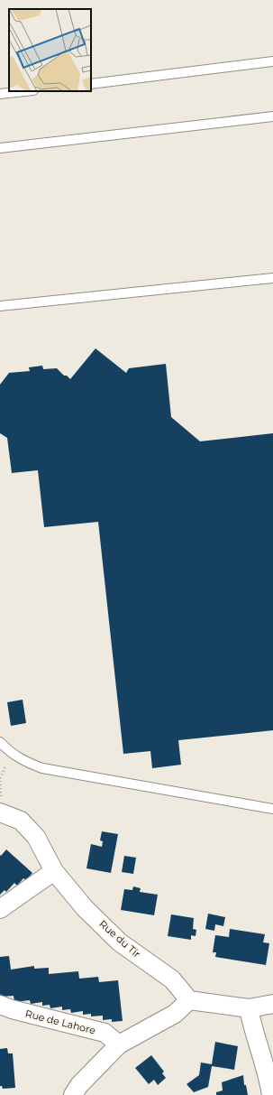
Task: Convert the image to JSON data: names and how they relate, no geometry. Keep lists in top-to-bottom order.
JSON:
{
  "streets": {
    "street": ["Rue du Tir", "Rue de Lahore"]
  }
}
